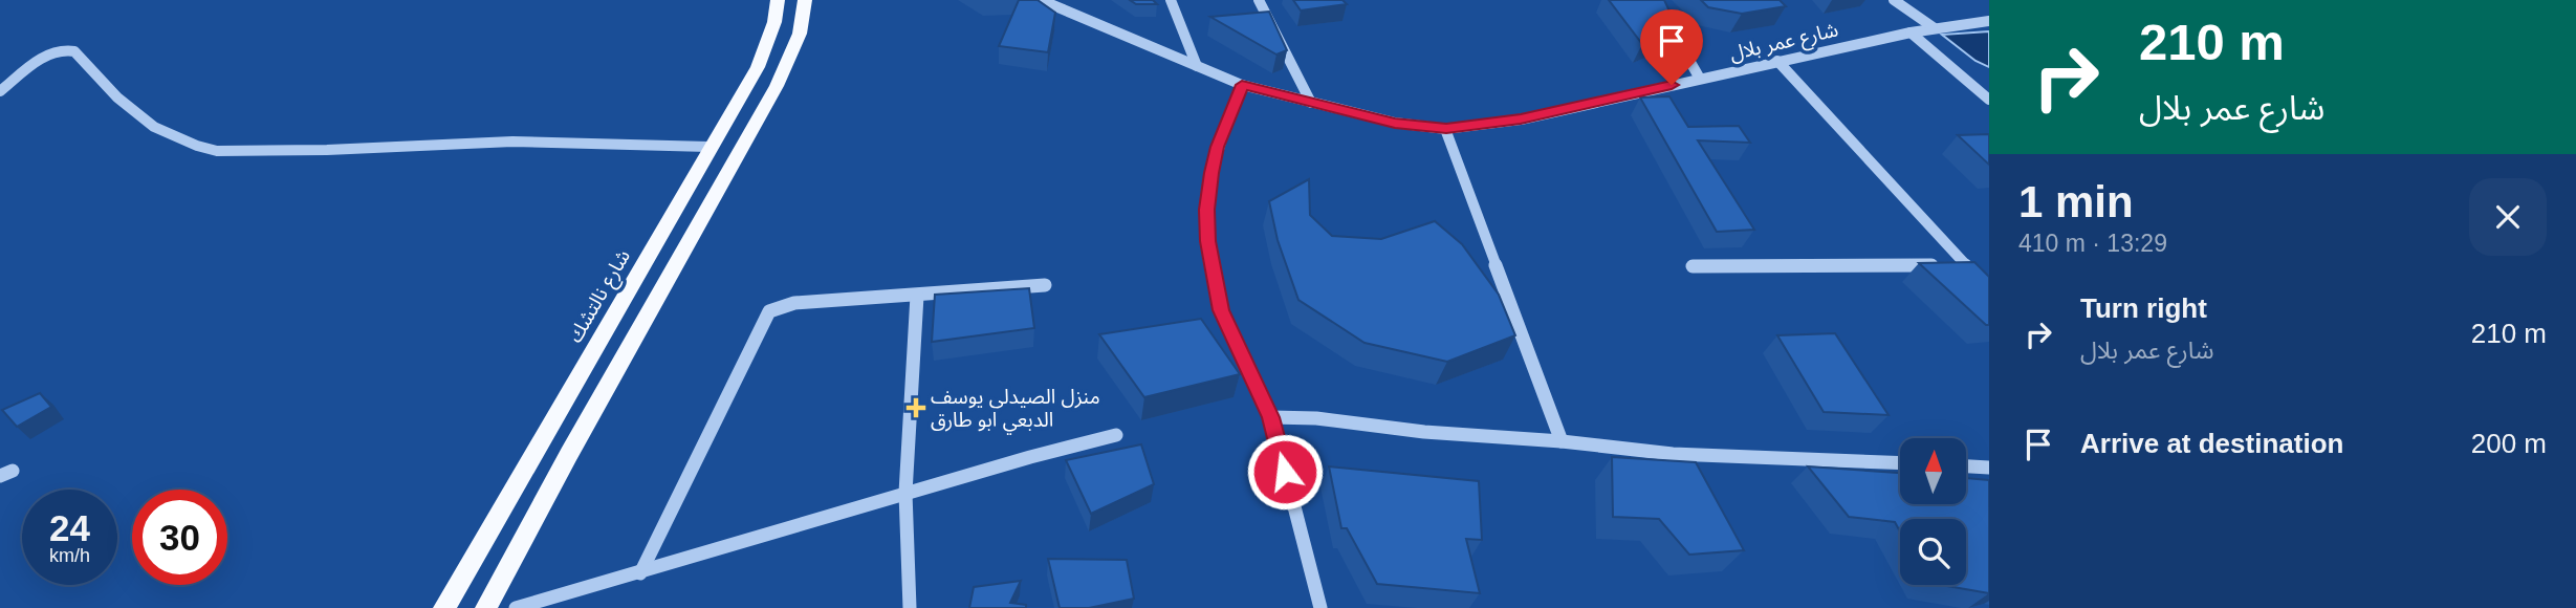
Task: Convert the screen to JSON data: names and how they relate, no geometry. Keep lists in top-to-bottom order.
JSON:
{
  "streets": {
    "main road": ["شارع نالتشك"],
    "street": ["شارع عمر بلال"]
  },
  "places": {
    "health": ["منزل الصيدلي يوسف الدبعي ابو طارق"]
  },
  "north": "top",
  "page": {
    "turn": ["210 m", "شارع عمر بلال"],
    "heading": ["1 min", "410 m · 13:29"],
    "list": [
      {
        "name": "Turn right",
        "note": "شارع عمر بلال",
        "value": "210 m"
      },
      {
        "name": "Arrive at destination",
        "value": "200 m"
      }
    ],
    "speed": "24 km/h",
    "limit": "30"
  }
}
